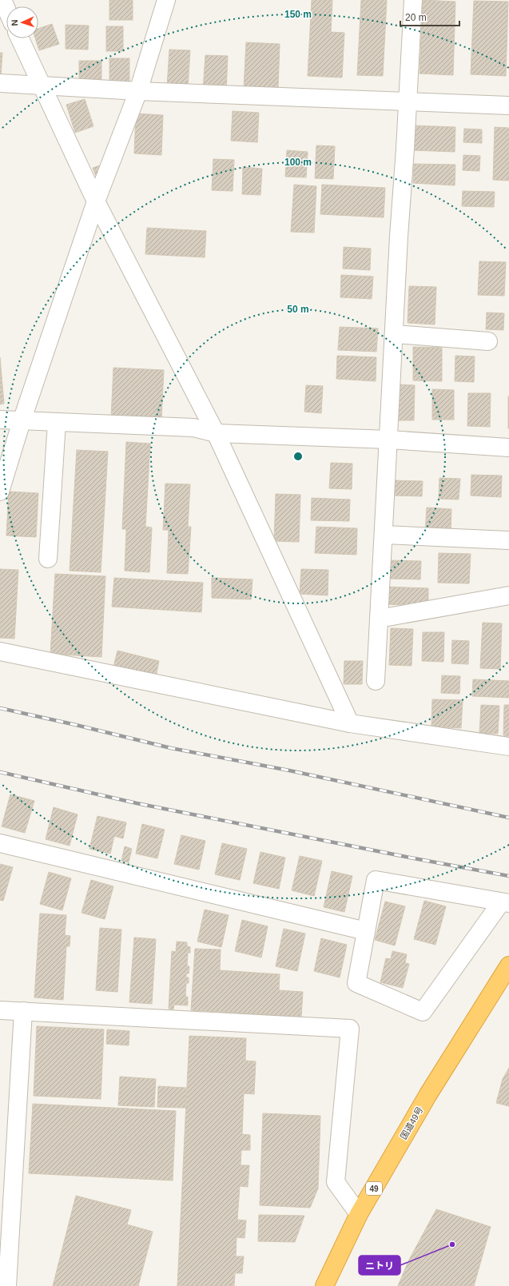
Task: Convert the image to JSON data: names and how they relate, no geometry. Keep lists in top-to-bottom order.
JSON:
{
  "streets": {
    "highway": ["国道49号", "49"]
  },
  "places": ["ニトリ"],
  "scale_bar": "20 m",
  "north": "left",
  "rings": ["150 m", "100 m", "50 m"]
}
